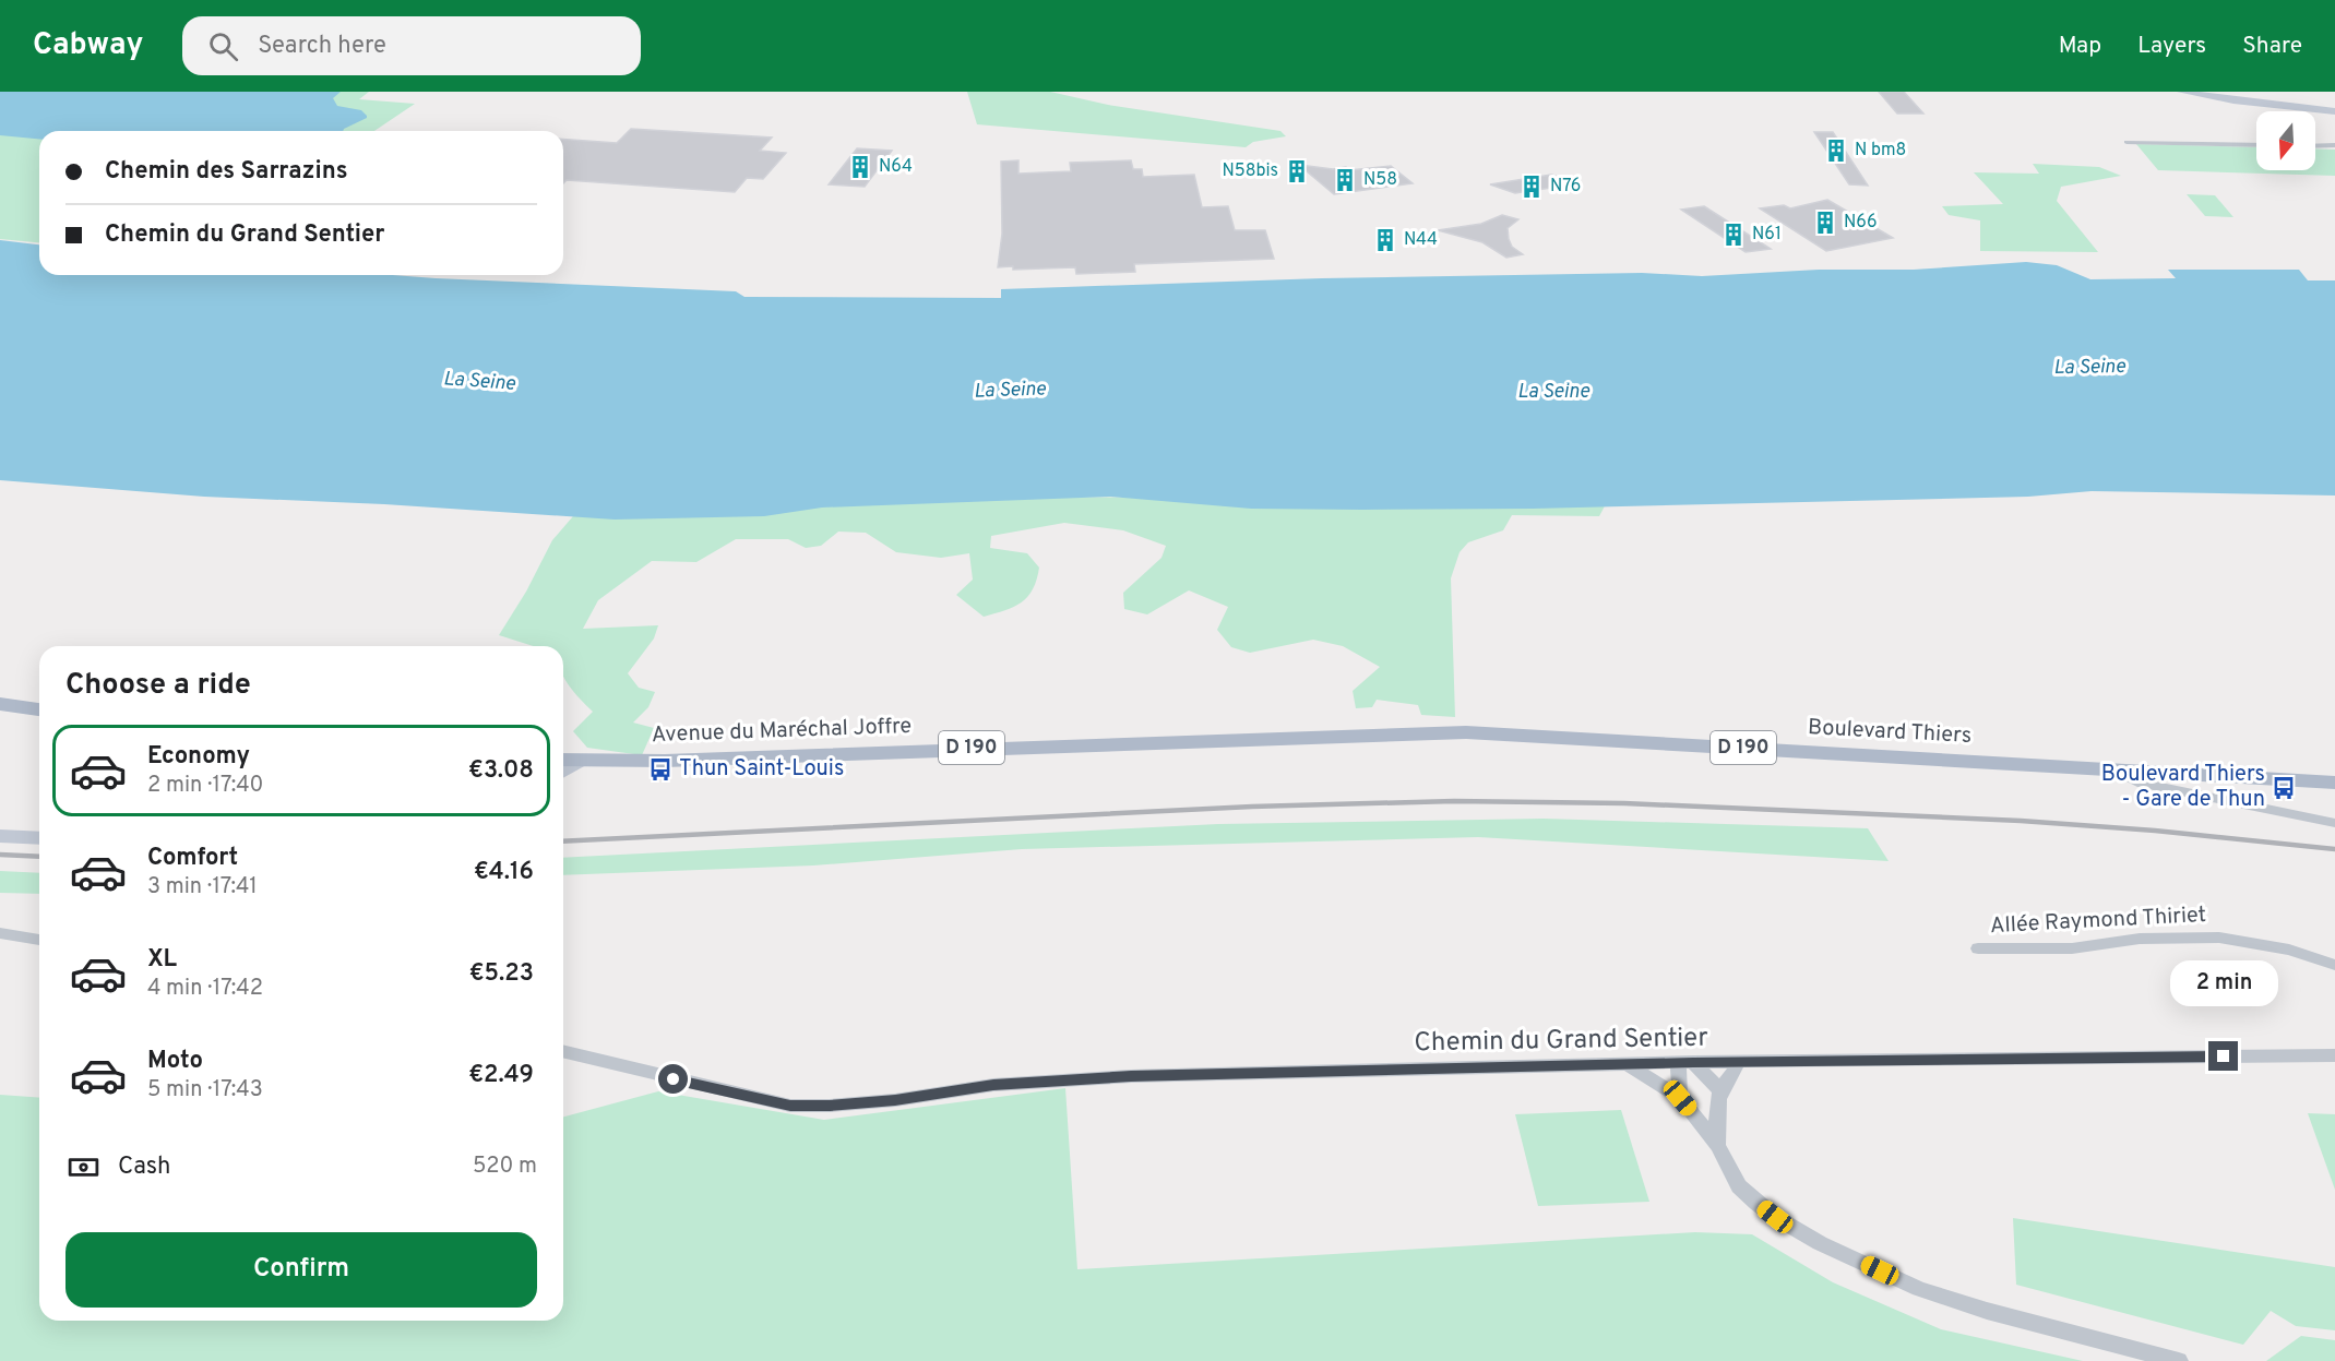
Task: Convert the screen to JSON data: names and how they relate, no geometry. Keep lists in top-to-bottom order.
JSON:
{
  "streets": {
    "main road": ["Avenue du Maréchal Joffre", "Boulevard Thiers", "D 190"],
    "street": ["Allée Raymond Thiriet", "Chemin du Grand Sentier"]
  },
  "crossings": [
    ["Avenue du Maréchal Joffre", "Boulevard Thiers"]
  ],
  "water": ["La Seine"],
  "places": {
    "building": [
      "N bm8",
      "N64",
      "N58bis",
      "N58",
      "N76",
      "N66",
      "N61",
      "N44"
    ],
    "bus stop": ["Thun Saint-Louis", "Boulevard Thiers - Gare de Thun"]
  },
  "north": "bottom",
  "page": {
    "header": "Cabway",
    "search": "Search here",
    "nav": ["Map", "Layers", "Share"],
    "banner": ["Chemin des Sarrazins", "Chemin du Grand Sentier"],
    "heading": "Choose a ride",
    "list": [
      {
        "name": "Economy",
        "note": "2 min · 17:40",
        "value": "€3.08"
      },
      {
        "name": "Comfort",
        "note": "3 min · 17:41",
        "value": "€4.16"
      },
      {
        "name": "XL",
        "note": "4 min · 17:42",
        "value": "€5.23"
      },
      {
        "name": "Moto",
        "note": "5 min · 17:43",
        "value": "€2.49"
      }
    ],
    "bubble": "2 min",
    "pay": ["Cash", "520 m"],
    "buttons": "Confirm"
  }
}
